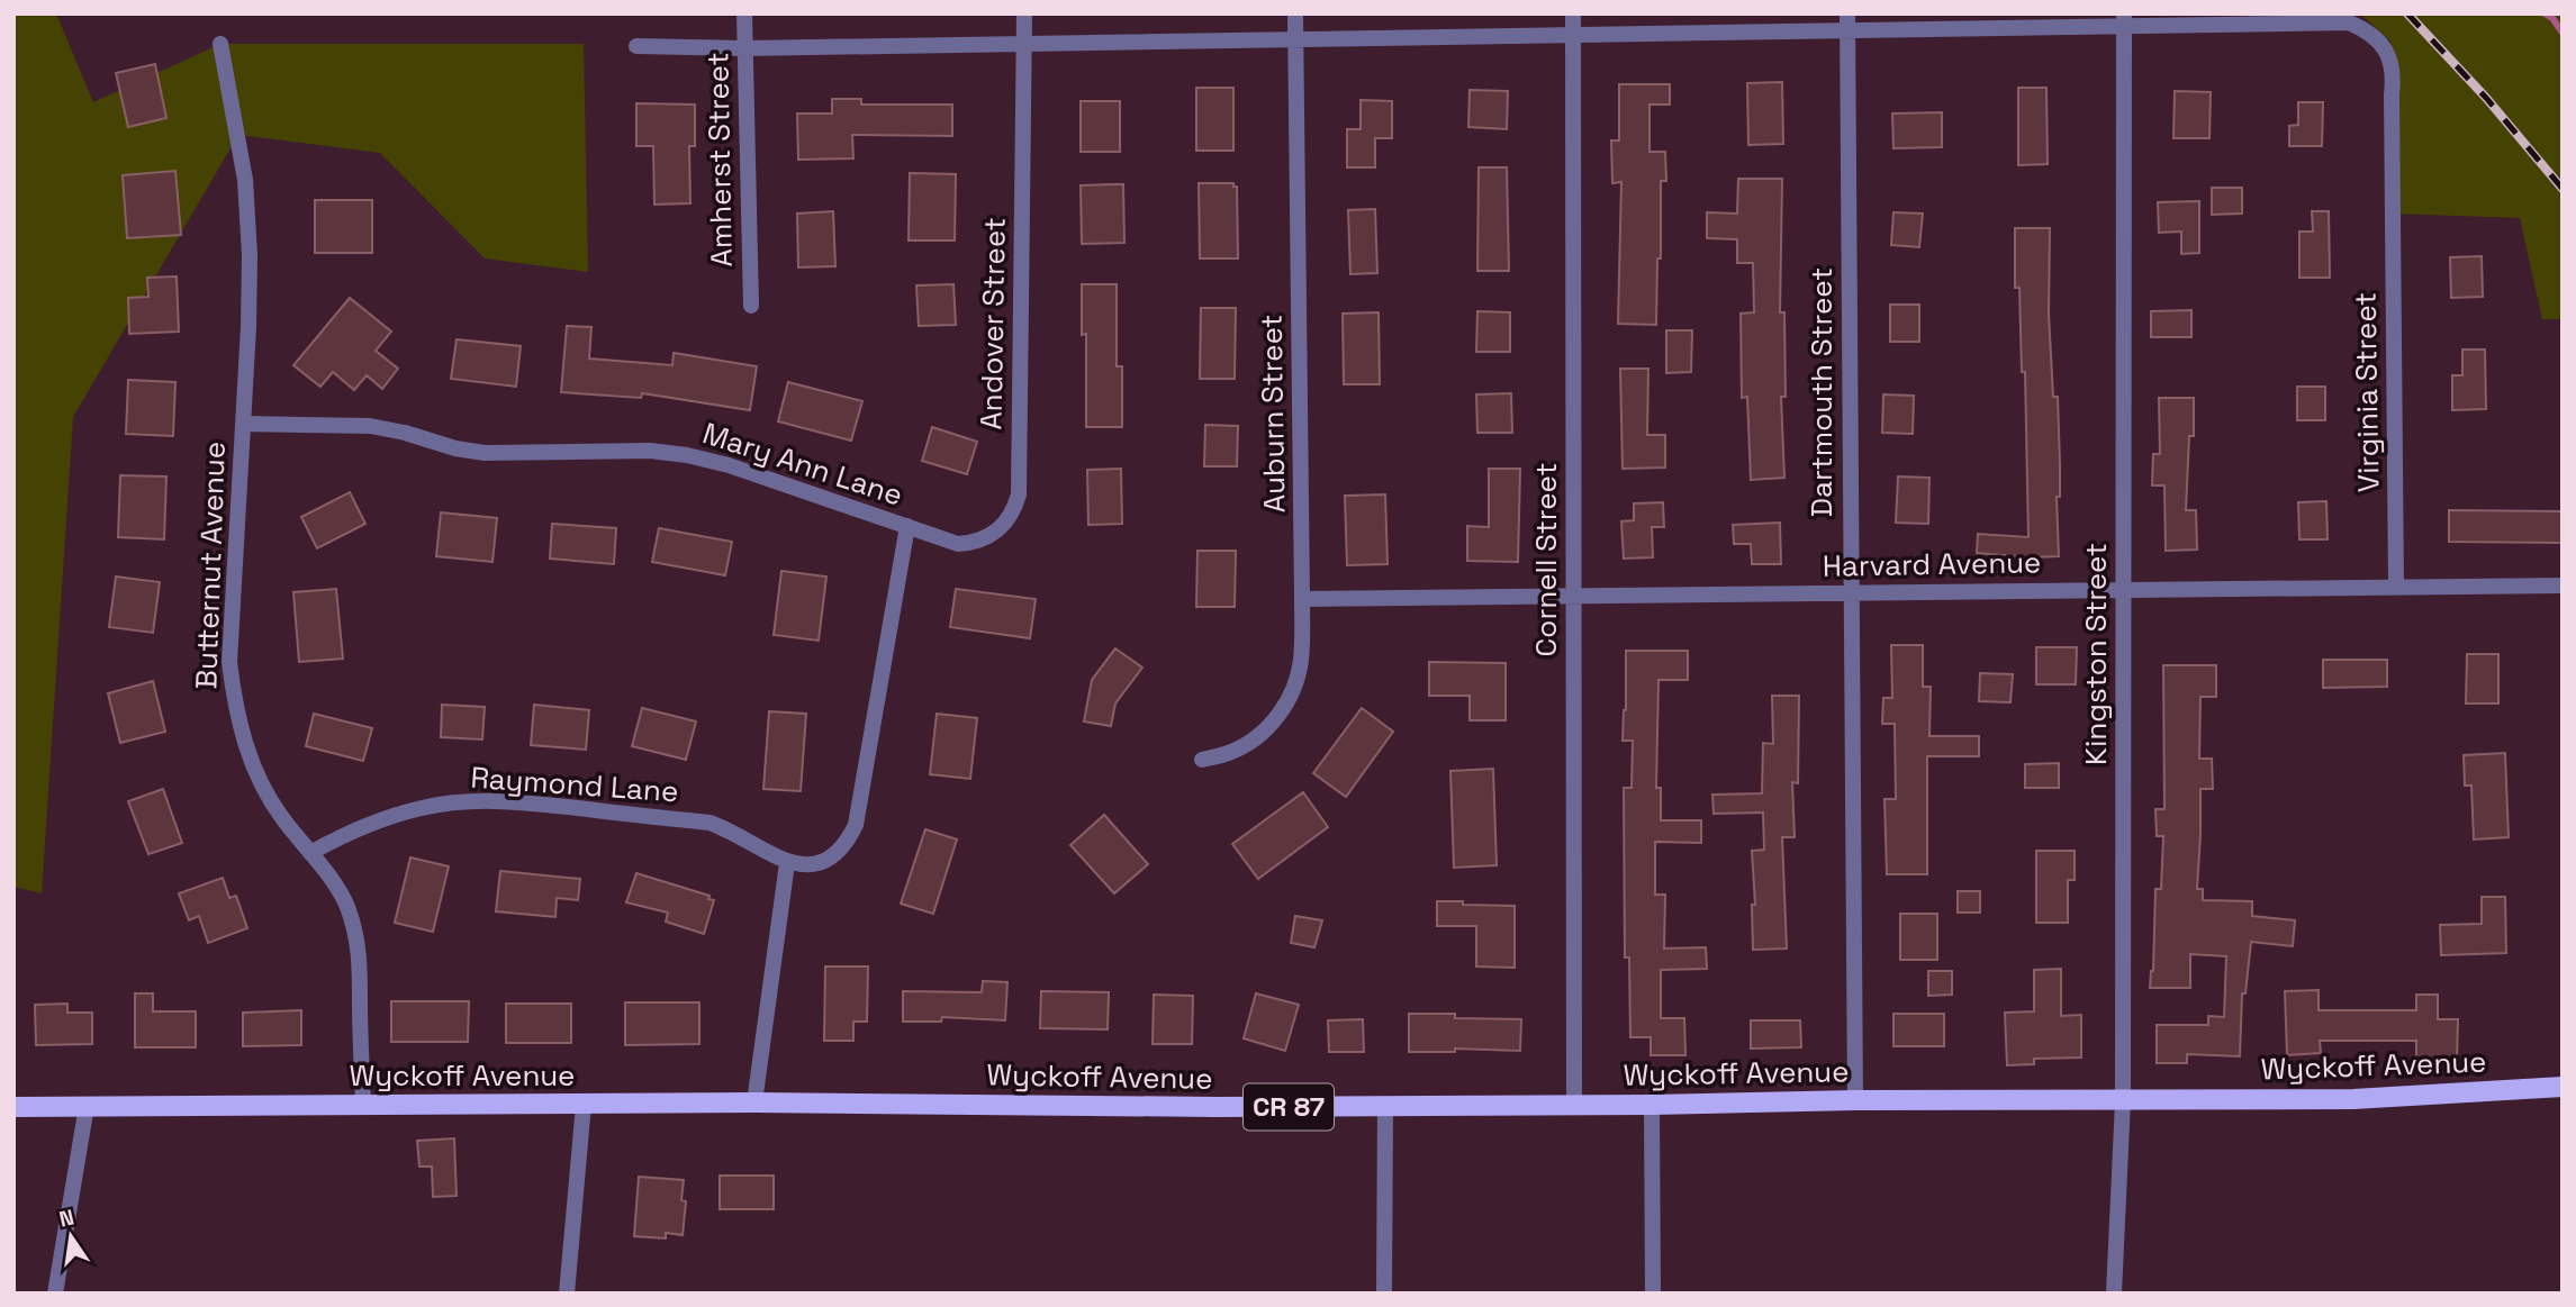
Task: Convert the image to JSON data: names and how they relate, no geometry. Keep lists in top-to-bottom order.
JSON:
{
  "streets": {
    "main road": ["Wyckoff Avenue", "CR 87"],
    "street": [
      "Amherst Street",
      "Andover Street",
      "Dartmouth Street",
      "Virginia Street",
      "Auburn Street",
      "Mary Ann Lane",
      "Cornell Street",
      "Harvard Avenue",
      "Butternut Avenue",
      "Kingston Street",
      "Raymond Lane"
    ]
  },
  "crossings": [
    ["Amherst Street", "Virginia Street"],
    ["Andover Street", "Virginia Street"],
    ["Andover Street", "Mary Ann Lane"],
    ["Dartmouth Street", "Virginia Street"],
    ["Dartmouth Street", "Harvard Avenue"],
    ["Dartmouth Street", "Wyckoff Avenue"],
    ["Virginia Street", "Auburn Street"],
    ["Virginia Street", "Cornell Street"],
    ["Virginia Street", "Harvard Avenue"],
    ["Virginia Street", "Kingston Street"],
    ["Auburn Street", "Harvard Avenue"],
    ["Mary Ann Lane", "Butternut Avenue"],
    ["Mary Ann Lane", "Raymond Lane"],
    ["Cornell Street", "Harvard Avenue"],
    ["Cornell Street", "Wyckoff Avenue"],
    ["Harvard Avenue", "Kingston Street"],
    ["Butternut Avenue", "Raymond Lane"],
    ["Butternut Avenue", "Wyckoff Avenue"],
    ["Kingston Street", "Wyckoff Avenue"]
  ],
  "north": "top"
}
